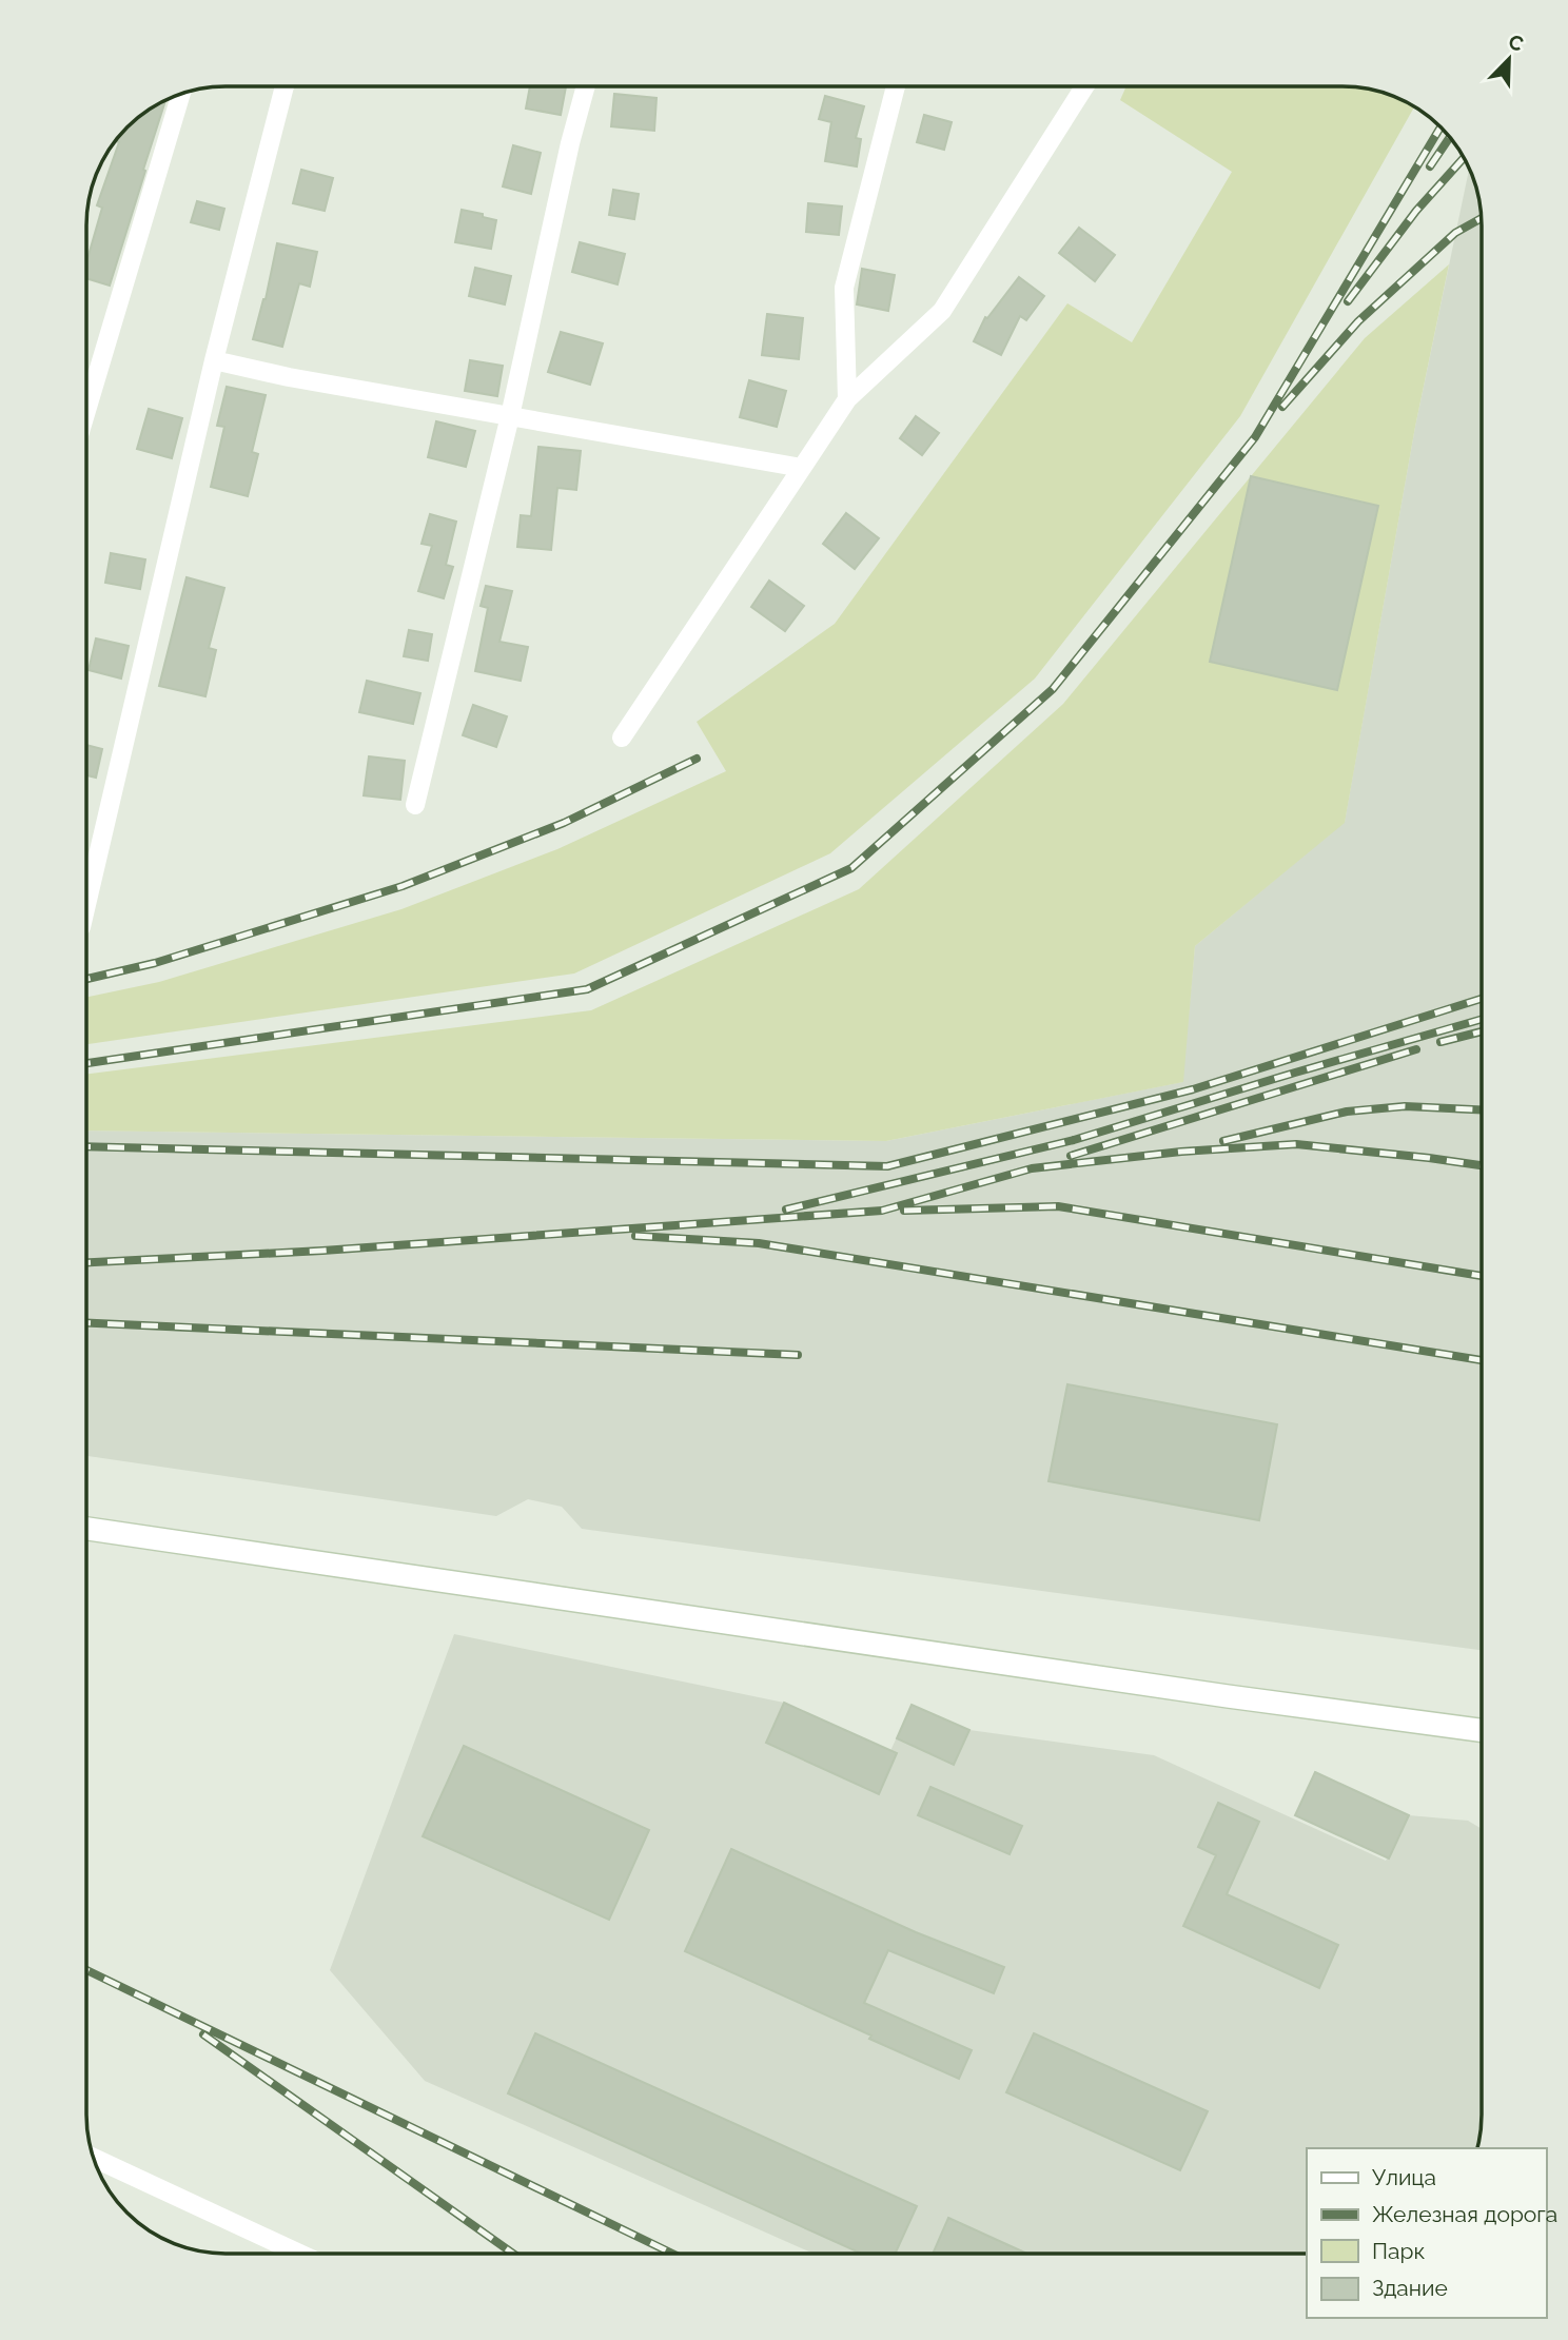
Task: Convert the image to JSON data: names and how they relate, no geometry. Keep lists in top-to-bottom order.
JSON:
{
  "legend": [
    "Улица",
    "Железная дорога",
    "Парк",
    "Здание"
  ],
  "north": "top right"
}
